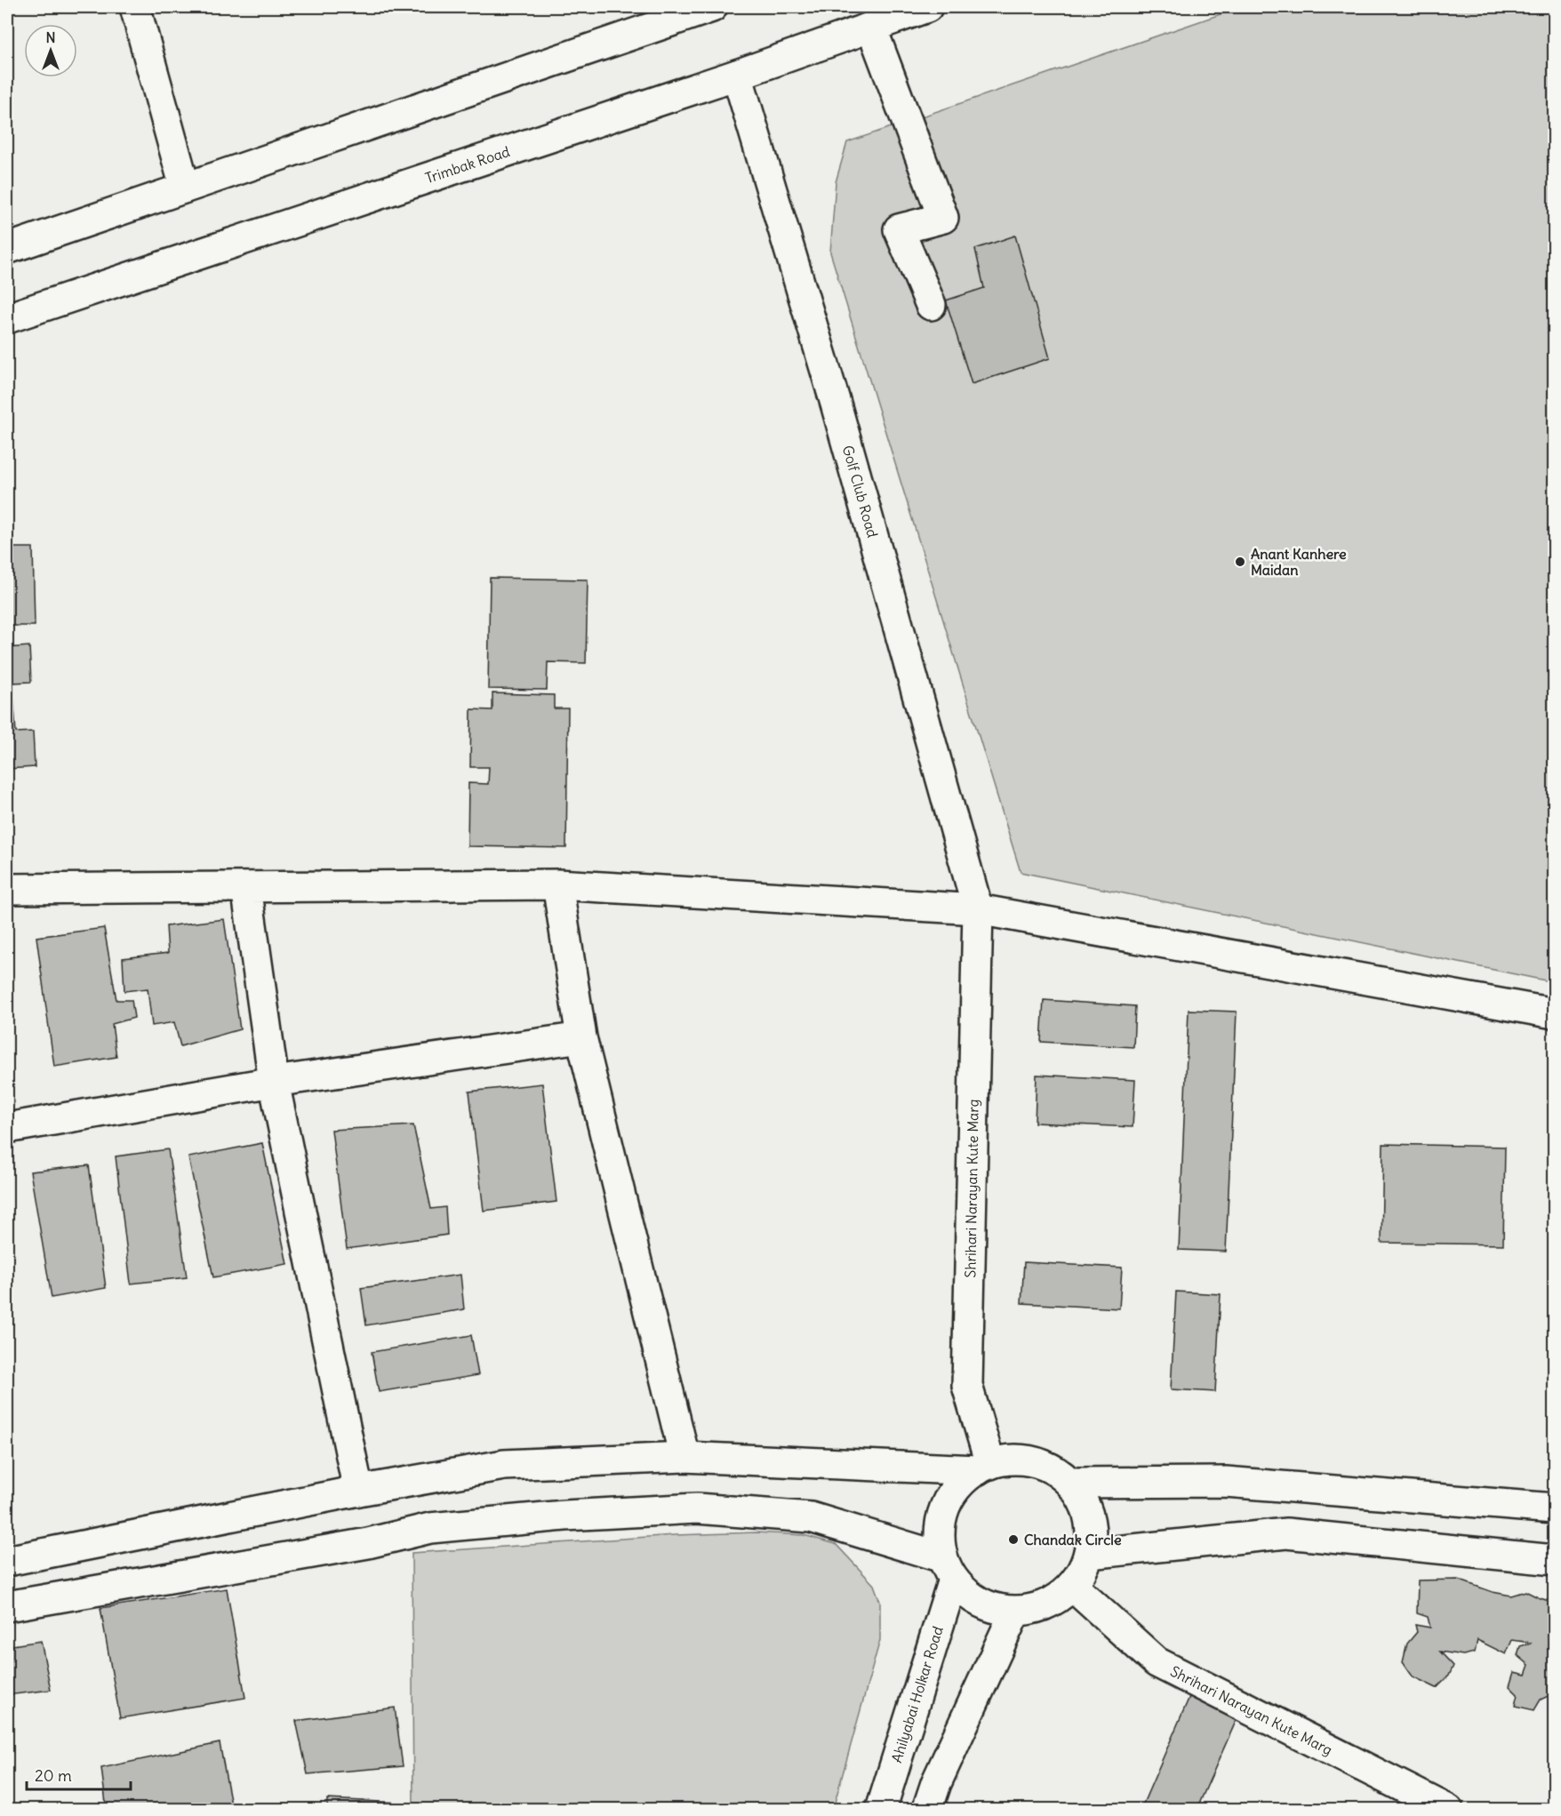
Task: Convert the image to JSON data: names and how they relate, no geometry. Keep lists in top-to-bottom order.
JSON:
{
  "streets": {
    "main road": [
      "Trimbak Road",
      "Golf Club Road",
      "Shrihari Narayan Kute Marg",
      "Ahilyabai Holkar Road"
    ]
  },
  "crossings": [
    ["Trimbak Road", "Golf Club Road"],
    ["Golf Club Road", "Shrihari Narayan Kute Marg"],
    ["Shrihari Narayan Kute Marg", "Ahilyabai Holkar Road"]
  ],
  "places": ["Anant Kanhere Maidan", "Chandak Circle"],
  "scale_bar": "20 m",
  "north": "top"
}
